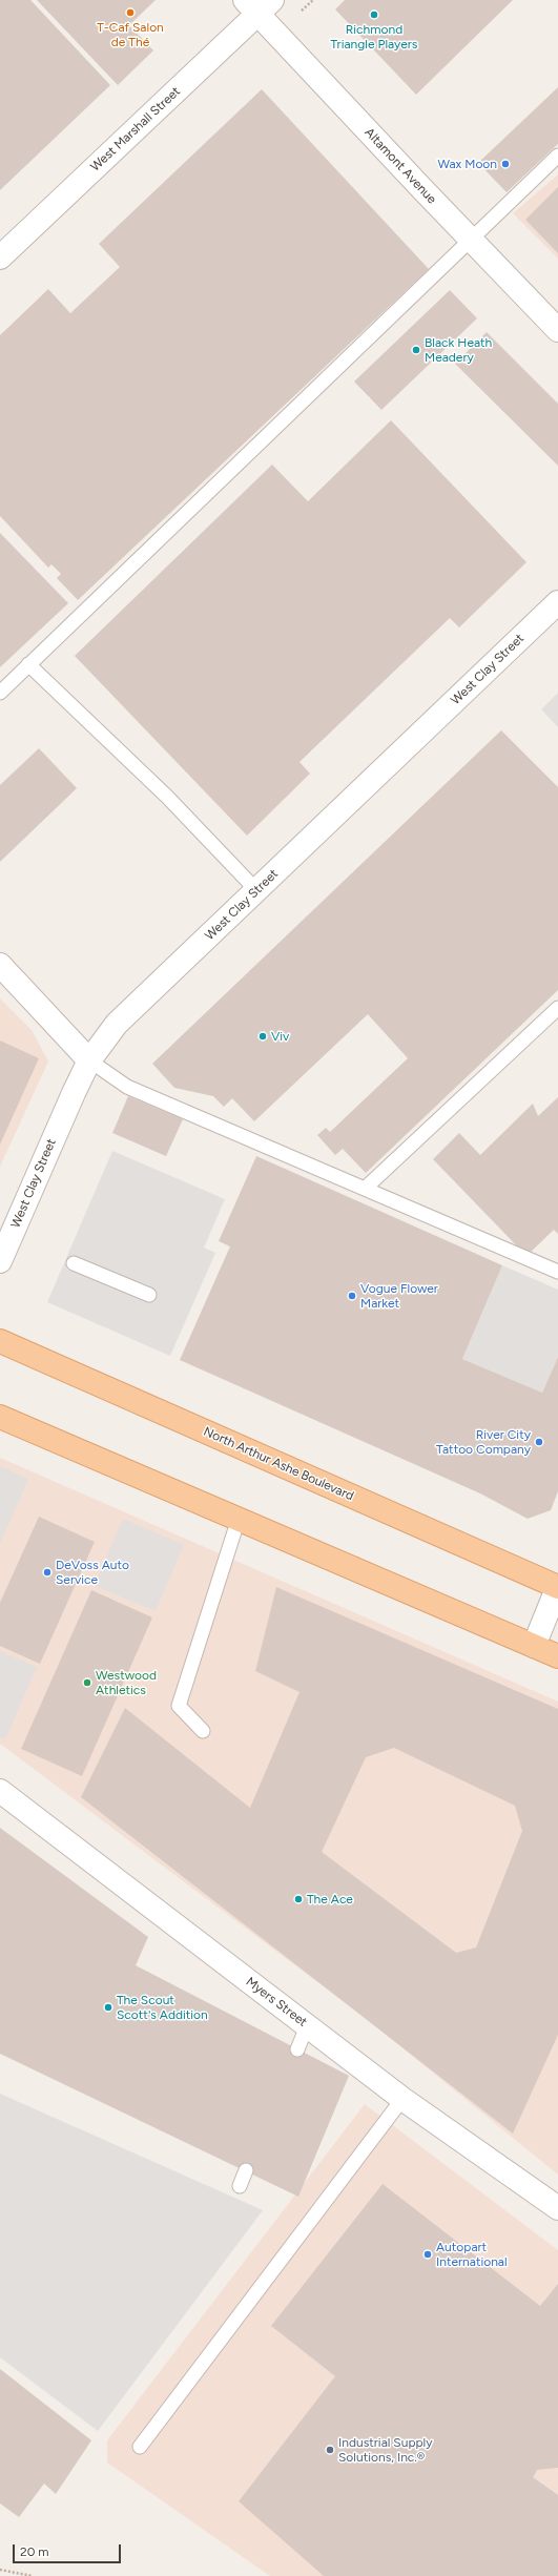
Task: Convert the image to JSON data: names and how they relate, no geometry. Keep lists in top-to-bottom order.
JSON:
{
  "streets": {
    "main road": ["North Arthur Ashe Boulevard"],
    "street": [
      "West Marshall Street",
      "Altamont Avenue",
      "West Clay Street",
      "Myers Street"
    ]
  },
  "crossings": [
    ["West Marshall Street", "Altamont Avenue"]
  ],
  "places": [
    "T-Caf Salon de Thé",
    "Richmond Triangle Players",
    "Wax Moon",
    "Black Heath Meadery",
    "Viv",
    "Vogue Flower Market",
    "River City Tattoo Company",
    "DeVoss Auto Service",
    "Westwood Athletics",
    "The Ace",
    "The Scout Scott's Addition",
    "Autopart International",
    "Industrial Supply Solutions, Inc.®"
  ],
  "scale_bar": "20 m"
}
